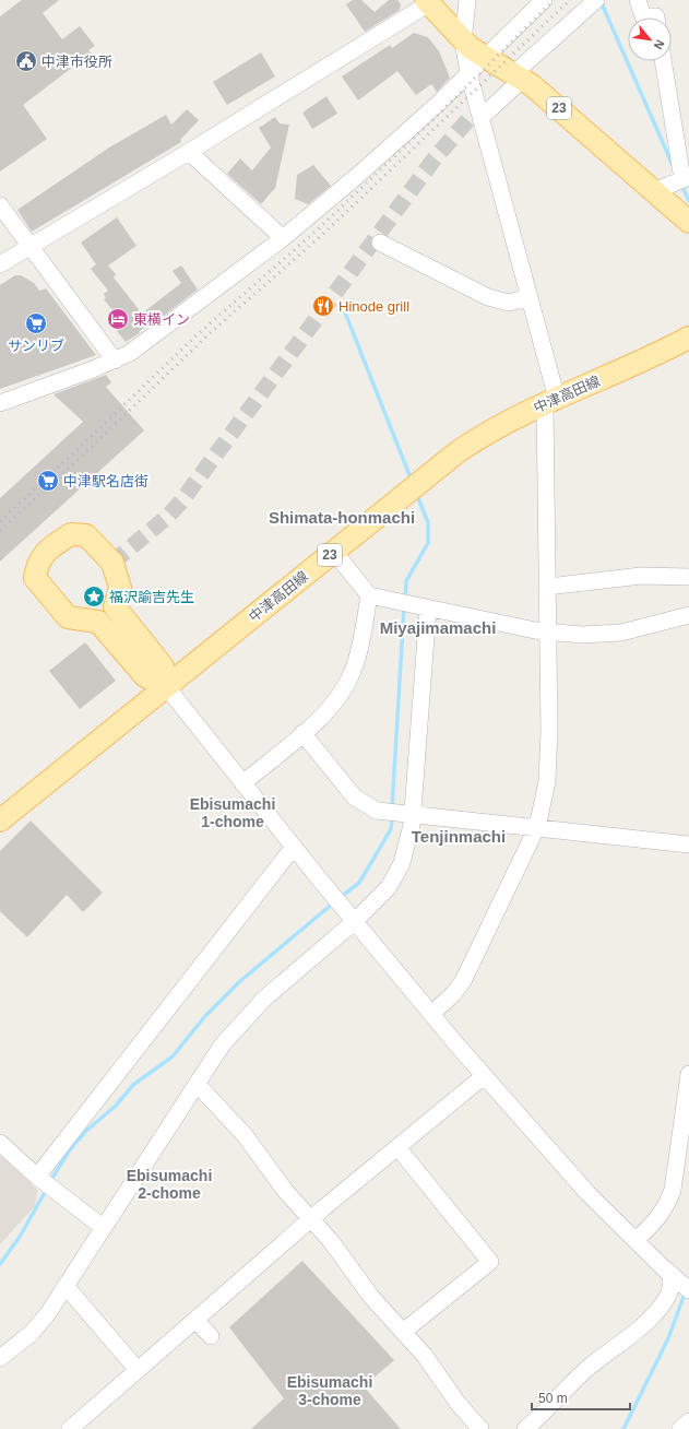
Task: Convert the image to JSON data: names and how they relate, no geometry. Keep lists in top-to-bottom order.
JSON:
{
  "streets": {
    "main road": ["23", "中津高田線"]
  },
  "districts": [
    "Shimata-honmachi",
    "Miyajimamachi",
    "Ebisumachi 1-chome",
    "Tenjinmachi",
    "Ebisumachi 2-chome",
    "Ebisumachi 3-chome"
  ],
  "places": {
    "public building": ["中津市役所"],
    "restaurant": ["Hinode grill"],
    "hotel": ["東横イン"],
    "supermarket": ["サンリブ", "中津駅名店街"],
    "place": ["福沢諭吉先生"]
  },
  "scale_bar": "50 m",
  "north": "bottom right"
}
